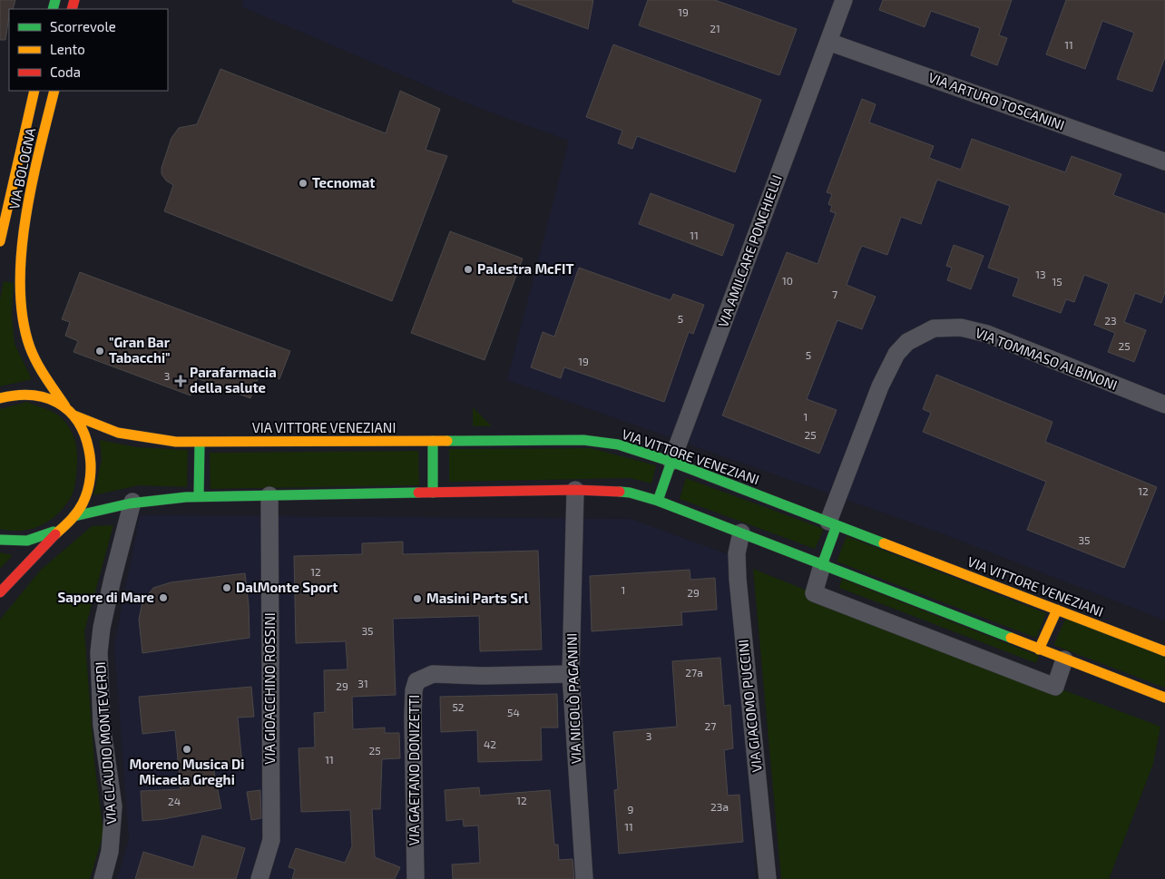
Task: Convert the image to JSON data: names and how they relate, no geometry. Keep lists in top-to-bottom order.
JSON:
{
  "streets": {
    "main road": ["VIA BOLOGNA", "VIA VITTORE VENEZIANI"],
    "street": [
      "VIA ARTURO TOSCANINI",
      "VIA AMILCARE PONCHIELLI",
      "VIA TOMMASO ALBINONI",
      "VIA GIOACCHINO ROSSINI",
      "VIA NICOLÒ PAGANINI",
      "VIA GIACOMO PUCCINI",
      "VIA CLAUDIO MONTEVERDI",
      "VIA GAETANO DONIZETTI"
    ]
  },
  "crossings": [
    ["VIA ARTURO TOSCANINI", "VIA AMILCARE PONCHIELLI"],
    ["VIA BOLOGNA", "VIA VITTORE VENEZIANI"],
    ["VIA AMILCARE PONCHIELLI", "VIA VITTORE VENEZIANI"],
    ["VIA TOMMASO ALBINONI", "VIA VITTORE VENEZIANI"],
    ["VIA NICOLÒ PAGANINI", "VIA GAETANO DONIZETTI"]
  ],
  "places": {
    "other": [
      "Tecnomat",
      "Palestra McFIT",
      "\"Gran Bar Tabacchi\"",
      "DalMonte Sport",
      "Sapore di Mare",
      "Masini Parts Srl",
      "Moreno Musica Di Micaela Greghi"
    ],
    "health": ["Parafarmacia della salute"]
  },
  "house_numbers": [
    "19",
    "21",
    "11",
    "11",
    "13",
    "10",
    "15",
    "7",
    "5",
    "23",
    "25",
    "5",
    "19",
    "3",
    "1",
    "25",
    "12",
    "35",
    "12",
    "1",
    "29",
    "35",
    "27a",
    "31",
    "29",
    "52",
    "54",
    "27",
    "3",
    "42",
    "25",
    "11",
    "12",
    "24",
    "23a",
    "9",
    "11"
  ],
  "legend": ["Scorrevole", "Lento", "Coda"]
}
